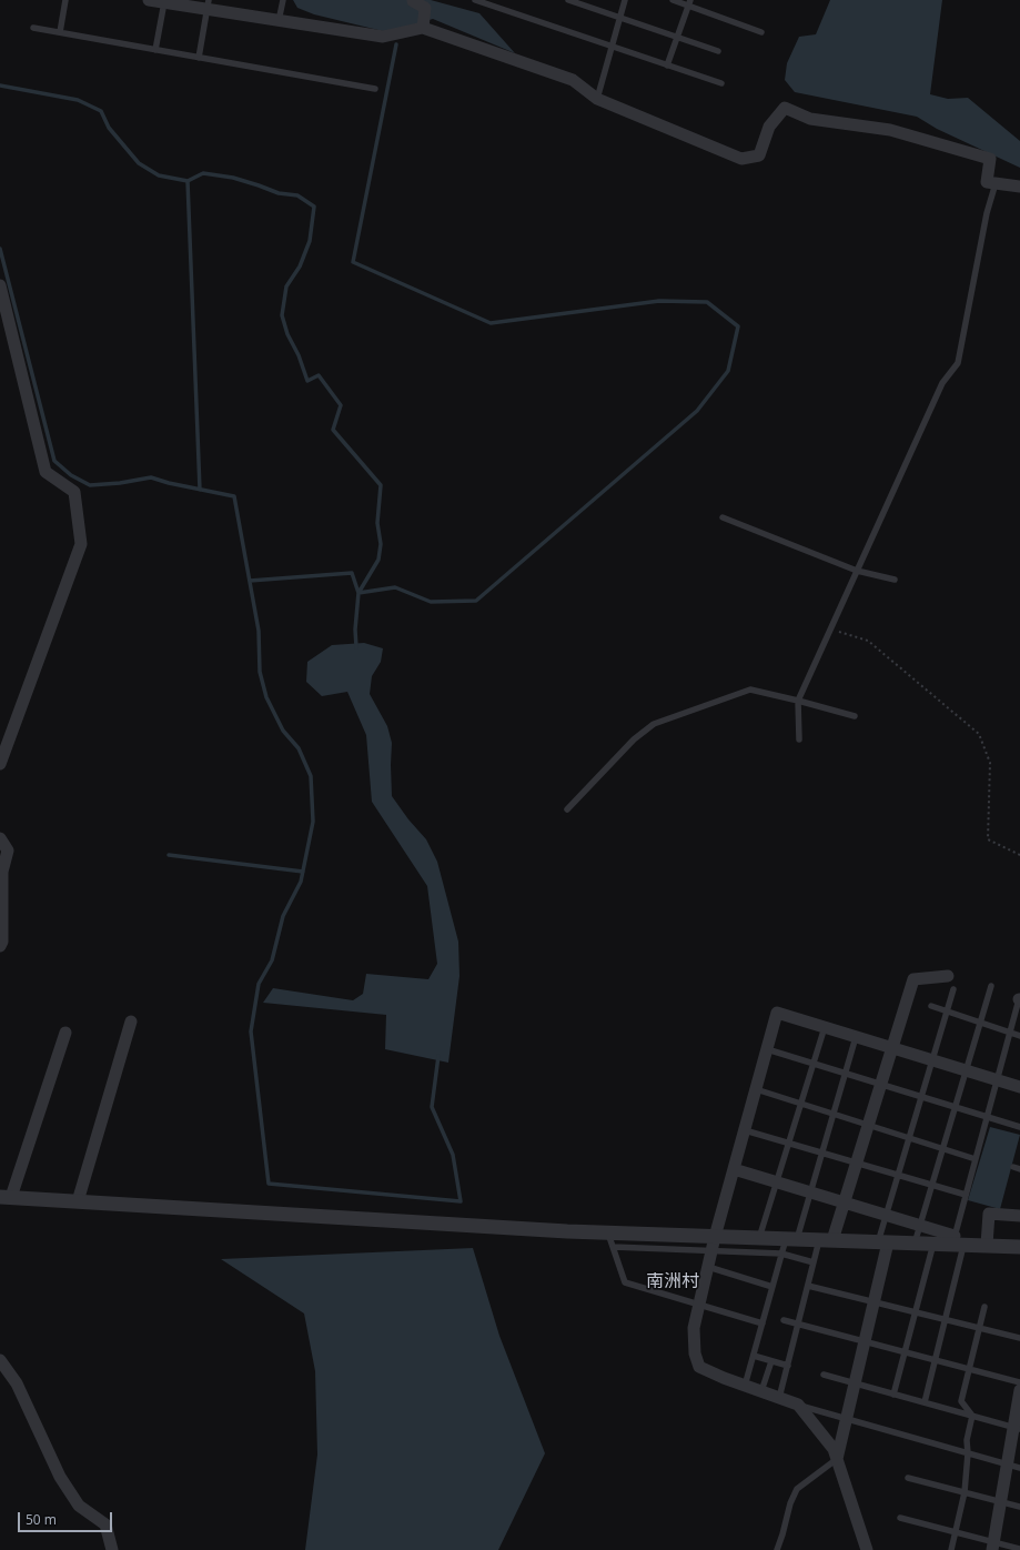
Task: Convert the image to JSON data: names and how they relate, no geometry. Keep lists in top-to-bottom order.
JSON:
{
  "districts": ["南洲村"],
  "scale_bar": "50 m"
}
